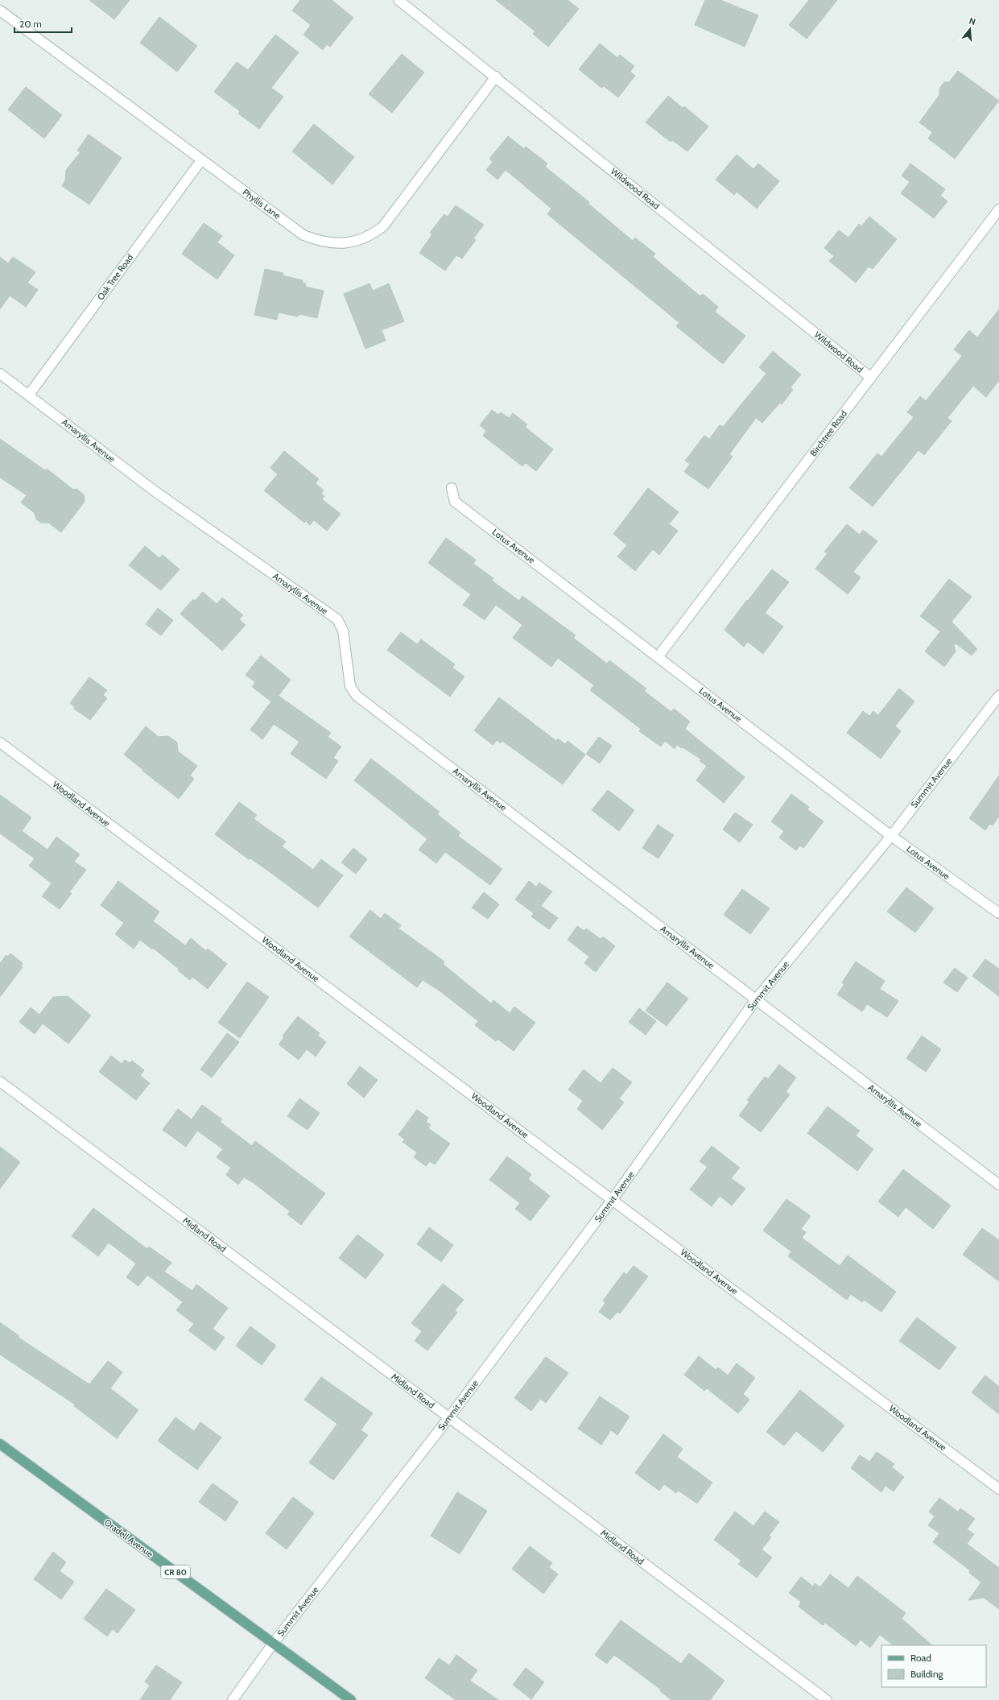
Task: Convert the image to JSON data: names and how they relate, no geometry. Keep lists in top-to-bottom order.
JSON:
{
  "streets": {
    "main road": ["Oradell Avenue", "CR 80"],
    "street": [
      "Wildwood Road",
      "Phyllis Lane",
      "Oak Tree Road",
      "Birchtree Road",
      "Amaryllis Avenue",
      "Lotus Avenue",
      "Summit Avenue",
      "Woodland Avenue",
      "Midland Road"
    ]
  },
  "crossings": [
    ["Wildwood Road", "Phyllis Lane"],
    ["Wildwood Road", "Birchtree Road"],
    ["Phyllis Lane", "Oak Tree Road"],
    ["Oak Tree Road", "Amaryllis Avenue"],
    ["Birchtree Road", "Lotus Avenue"],
    ["Amaryllis Avenue", "Summit Avenue"],
    ["Lotus Avenue", "Summit Avenue"],
    ["Summit Avenue", "Woodland Avenue"],
    ["Summit Avenue", "Midland Road"],
    ["Summit Avenue", "Oradell Avenue"]
  ],
  "legend": ["Road", "Building"],
  "scale_bar": "20 m",
  "north": "top"
}
